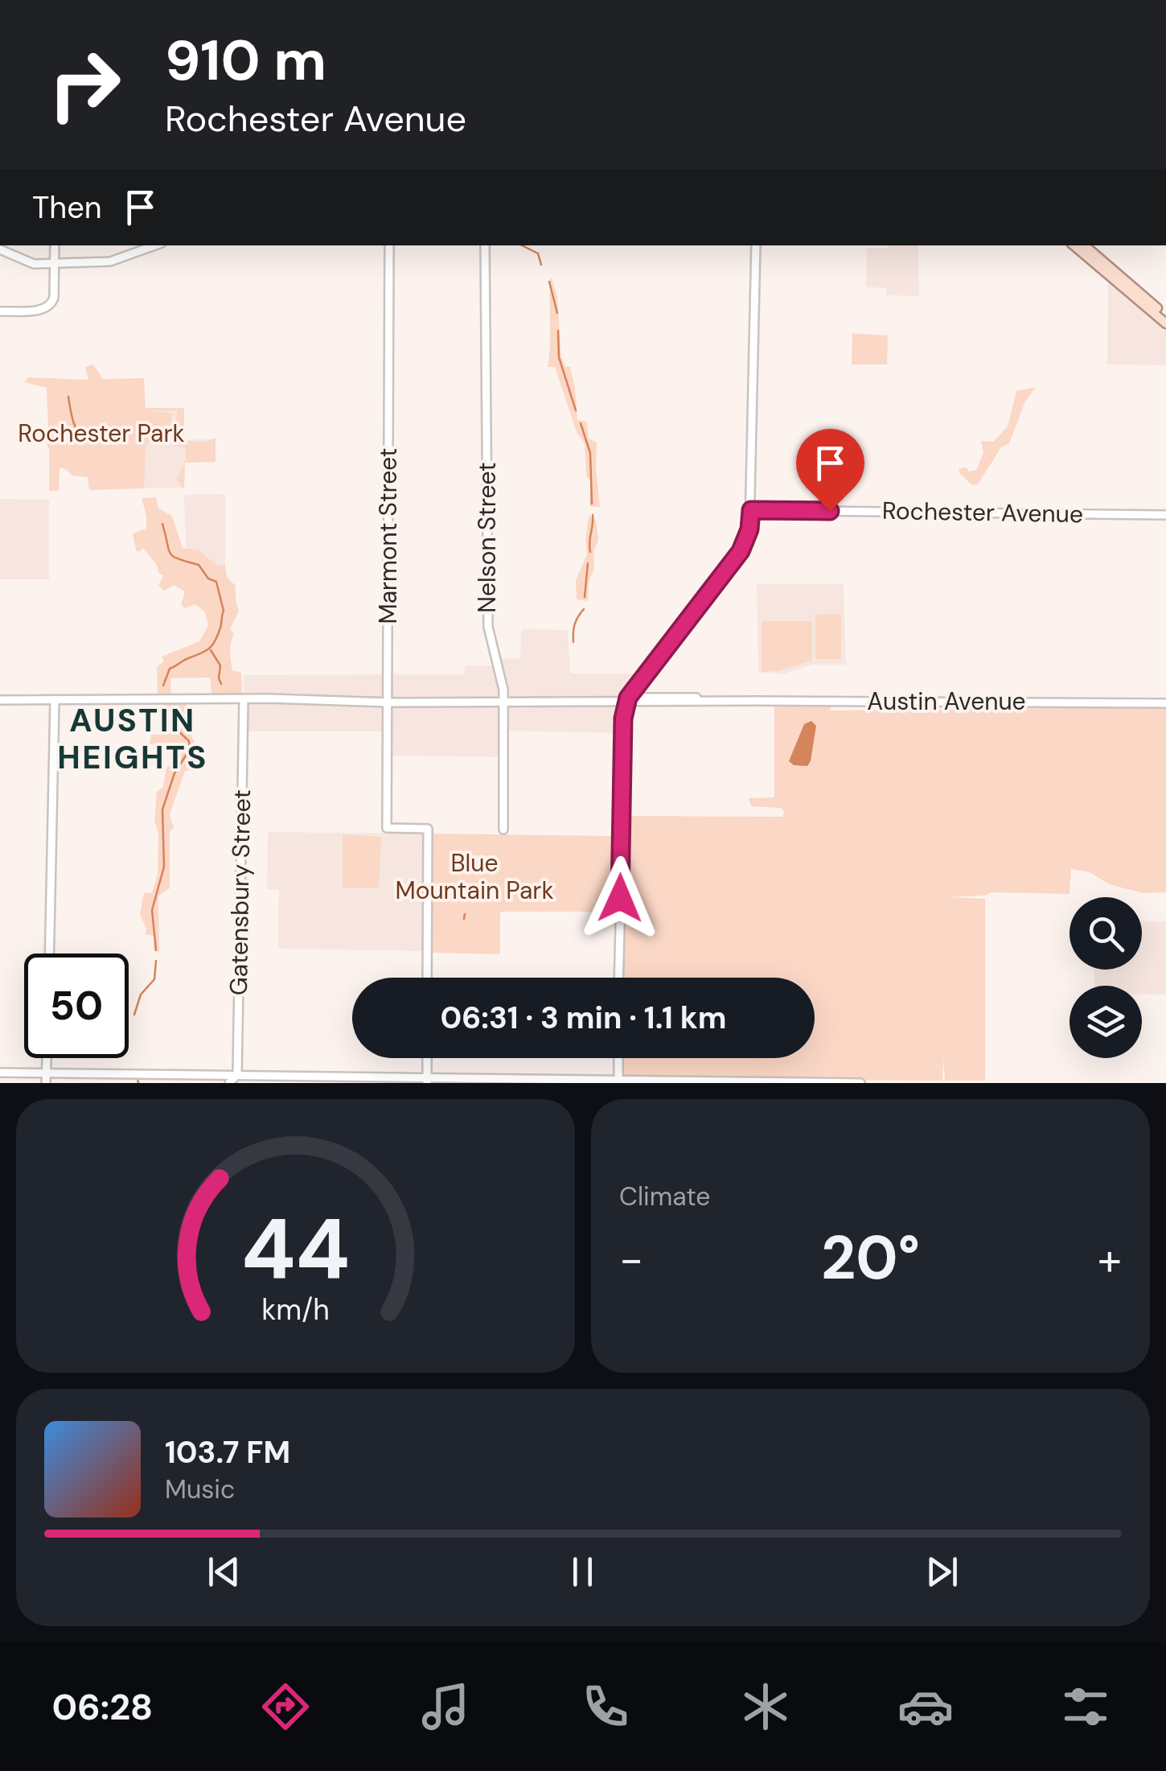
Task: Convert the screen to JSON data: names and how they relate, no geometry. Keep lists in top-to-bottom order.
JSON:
{
  "streets": {
    "street": [
      "Rochester Avenue",
      "Marmont Street",
      "Nelson Street",
      "Austin Avenue",
      "Gatensbury Street"
    ]
  },
  "crossings": [
    ["Marmont Street", "Austin Avenue"],
    ["Nelson Street", "Austin Avenue"],
    ["Austin Avenue", "Gatensbury Street"]
  ],
  "districts": ["AUSTIN HEIGHTS"],
  "parks": ["Rochester Park", "Blue Mountain Park"],
  "page": {
    "turn": ["910 m", "Rochester Avenue"],
    "then": "Then",
    "limit": "50",
    "trip": "06:31 · 3 min · 1.1 km",
    "tile": "Climate",
    "heat": ["−", "20°", "+"],
    "song": ["103.7 FM", "Music"],
    "tabs": "06:28",
    "gauge": ["44", "km/h"]
  }
}
